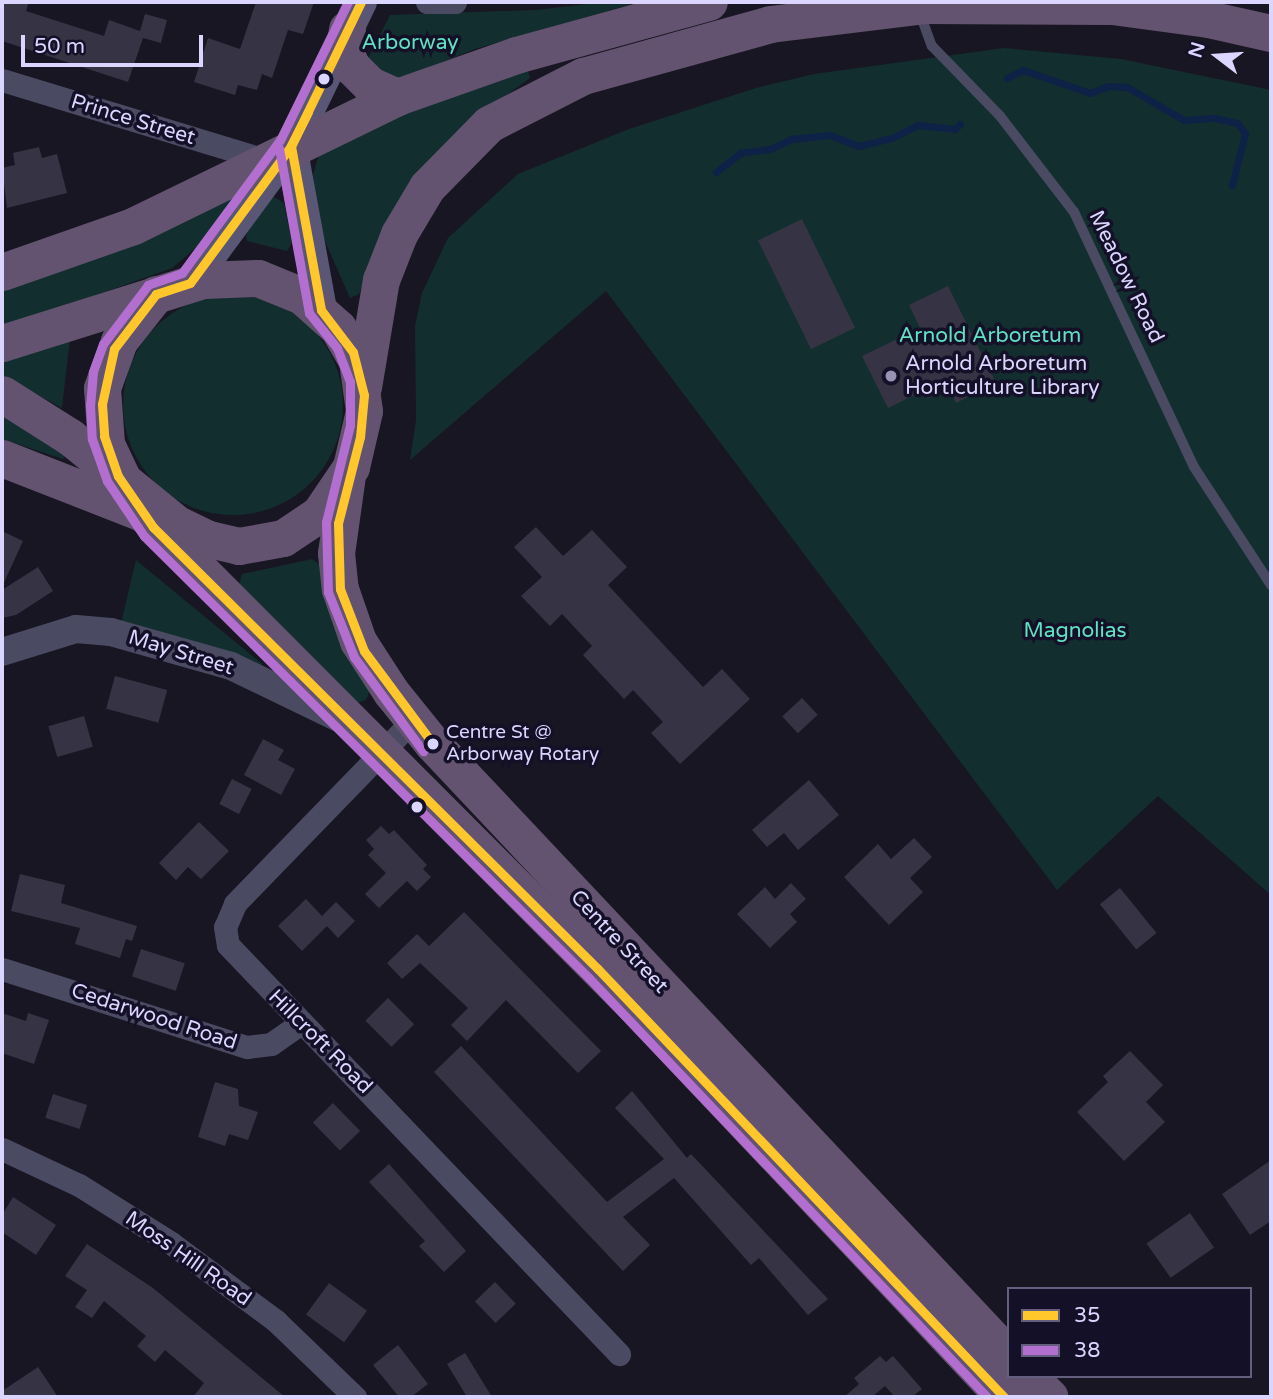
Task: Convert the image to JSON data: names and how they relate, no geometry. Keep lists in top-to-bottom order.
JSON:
{
  "streets": {
    "highway": ["Centre Street"],
    "street": [
      "Prince Street",
      "May Street",
      "Cedarwood Road",
      "Hillcroft Road",
      "Moss Hill Road"
    ],
    "lane": ["Meadow Road"]
  },
  "crossings": [
    ["Prince Street", "Centre Street"],
    ["May Street", "Centre Street"],
    ["Centre Street", "Hillcroft Road"],
    ["Cedarwood Road", "Hillcroft Road"]
  ],
  "parks": ["Arborway", "Arnold Arboretum", "Magnolias"],
  "places": ["Arnold Arboretum Horticulture Library", "Centre St @ Arborway Rotary"],
  "lines": ["transit line 35", "transit line 38"],
  "legend": ["35", "38"],
  "scale_bar": "50 m",
  "north": "left"
}
